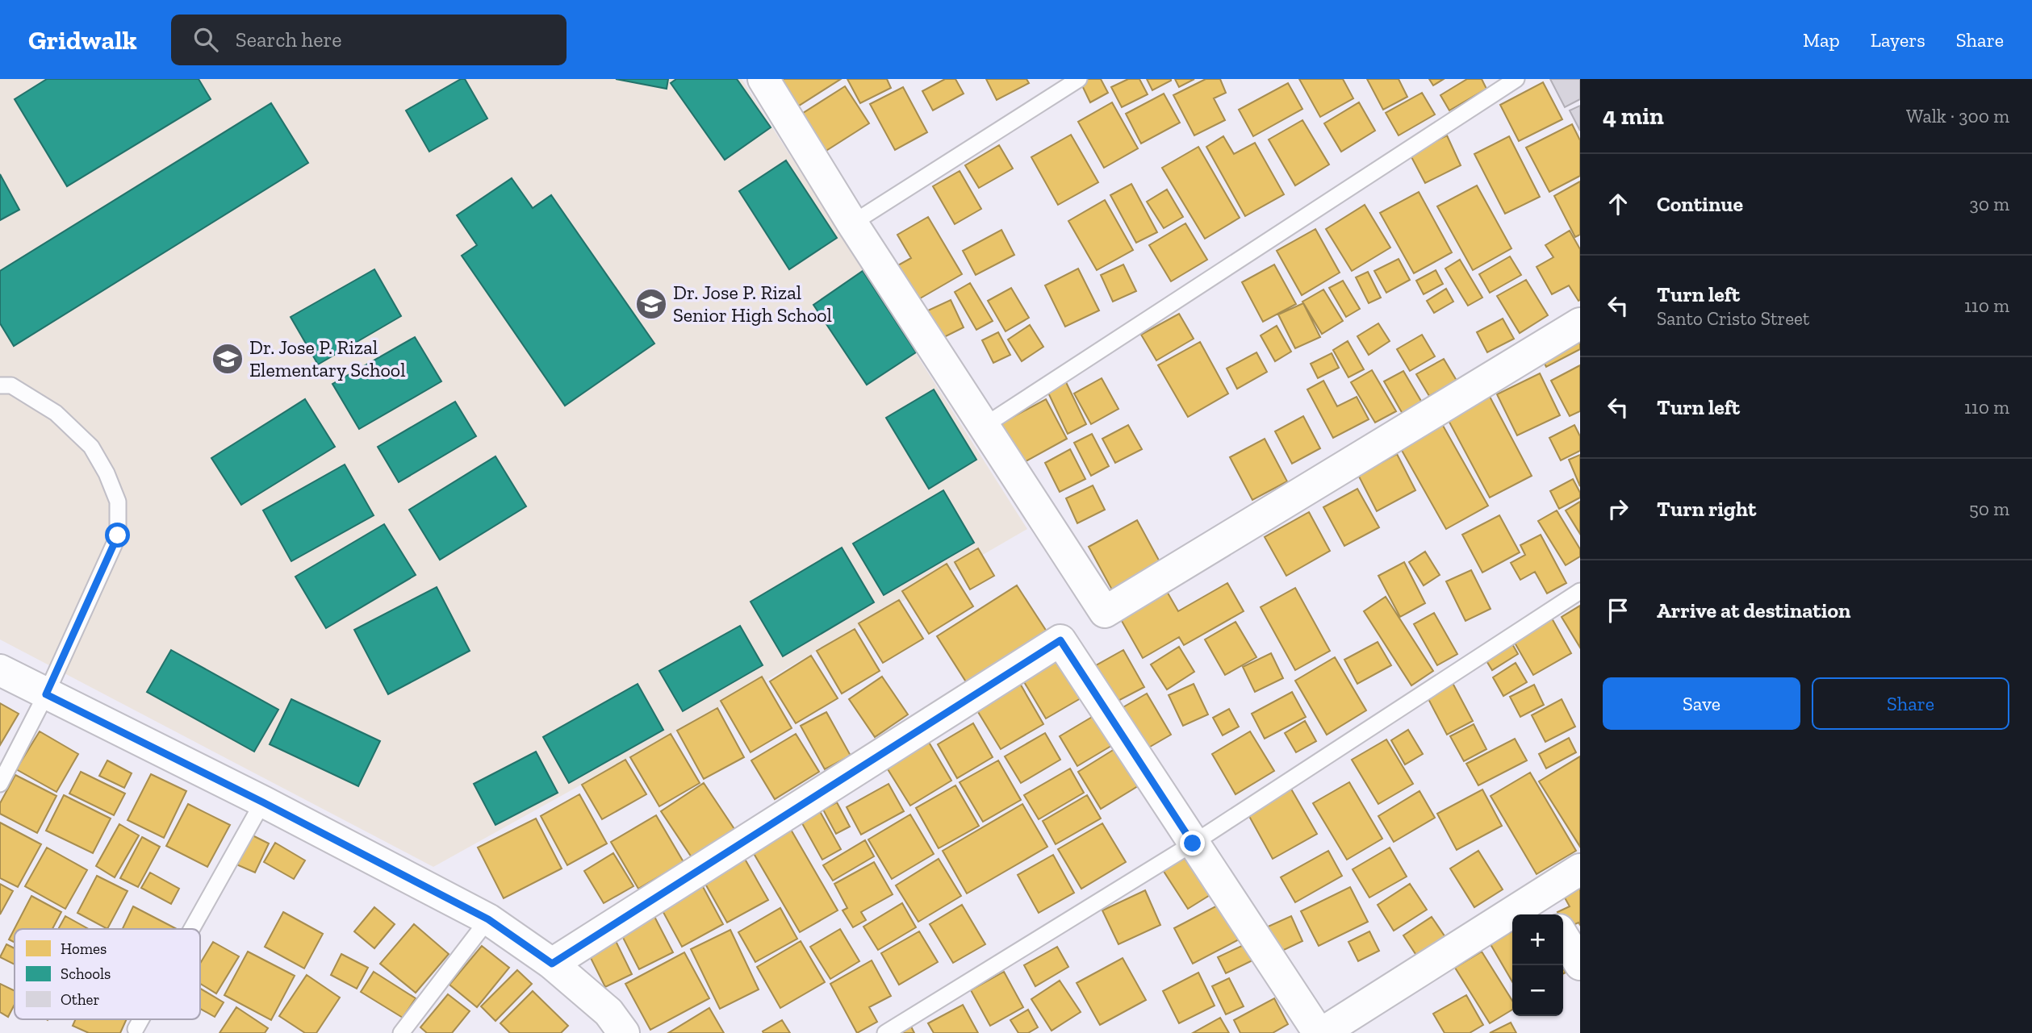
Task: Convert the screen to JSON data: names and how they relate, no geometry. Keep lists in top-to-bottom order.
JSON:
{
  "places": {
    "school or university": ["Dr. Jose P. Rizal Senior High School", "Dr. Jose P. Rizal Elementary School"]
  },
  "legend": ["Homes", "Schools", "Other"],
  "page": {
    "header": "Gridwalk",
    "search": "Search here",
    "nav": ["Map", "Layers", "Share"],
    "heading": ["4 min", "Walk · 300 m"],
    "list": [
      ["Continue", "30 m"],
      ["Turn left", "Santo Cristo Street", "110 m"],
      ["Turn left", "110 m"],
      ["Turn right", "50 m"],
      "Arrive at destination"
    ],
    "buttons": ["Save", "Share"],
    "map_buttons": ["+", "−"]
  }
}
